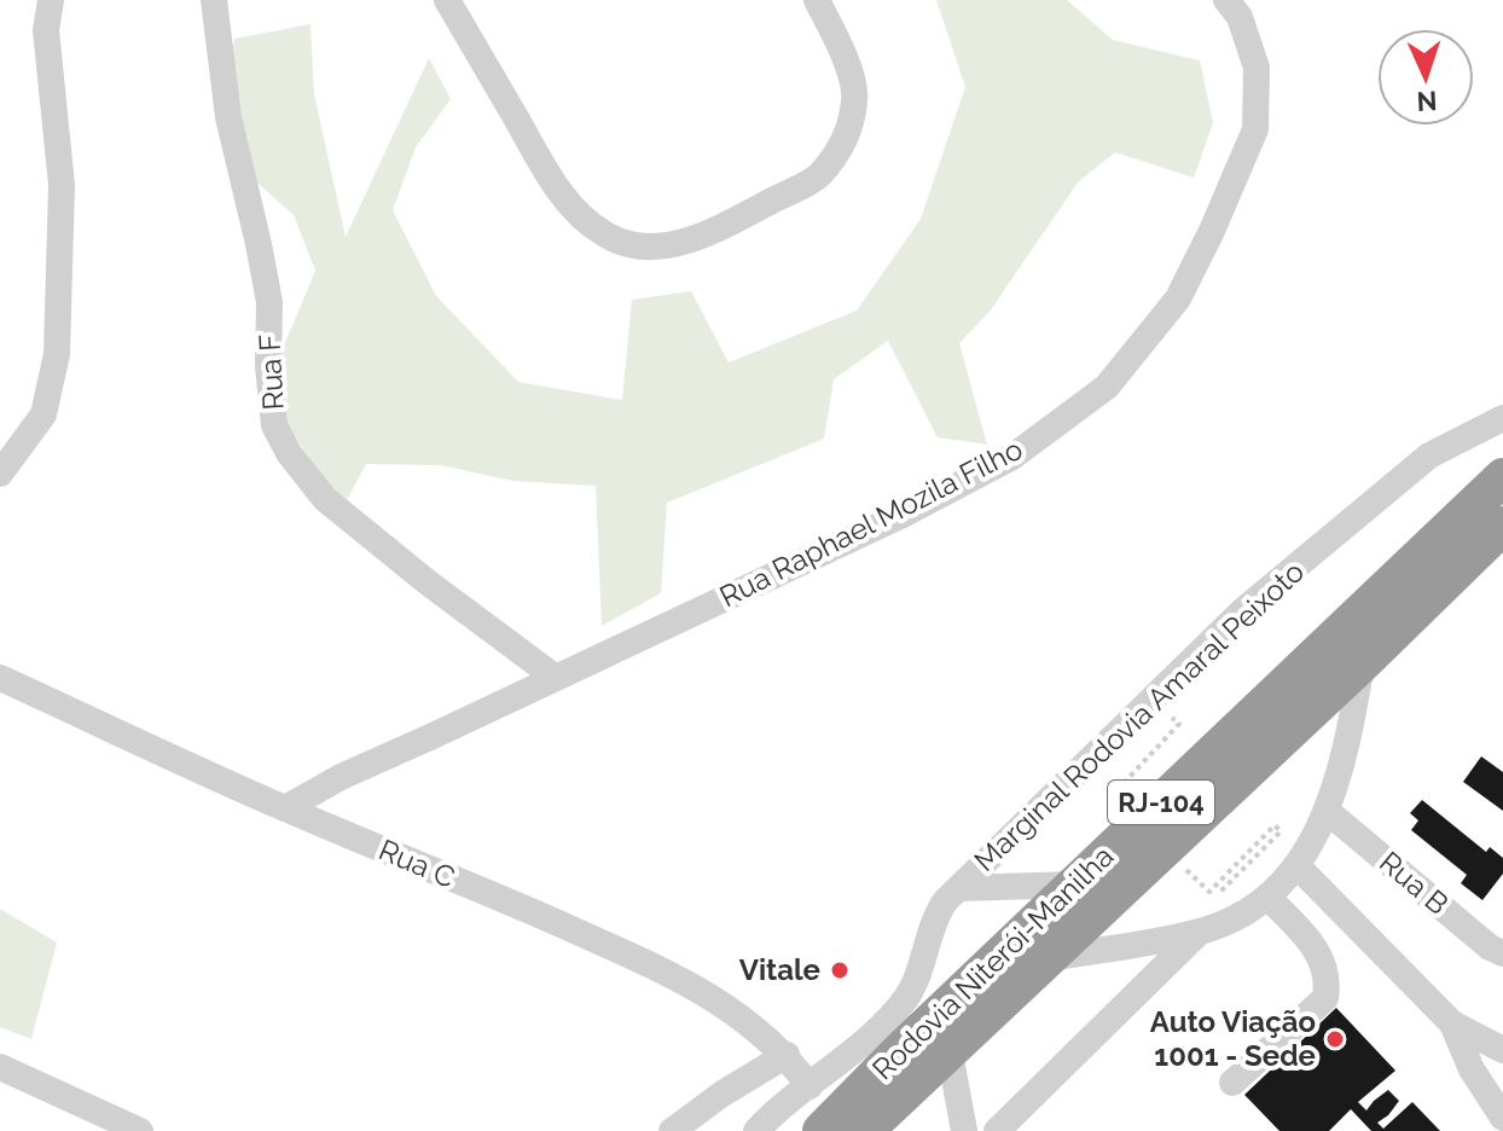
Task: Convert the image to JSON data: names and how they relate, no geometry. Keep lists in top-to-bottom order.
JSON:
{
  "streets": {
    "highway": ["RJ-104", "Rodovia Niterói-Manilha"],
    "street": [
      "Rua F",
      "Rua Raphael Mozila Filho",
      "Marginal Rodovia Amaral Peixoto",
      "Rua C",
      "Rua B"
    ]
  },
  "crossings": [
    ["Rua F", "Rua Raphael Mozila Filho"],
    ["Rua Raphael Mozila Filho", "Rua C"],
    ["Marginal Rodovia Amaral Peixoto", "Rua C"],
    ["Marginal Rodovia Amaral Peixoto", "Rodovia Niterói-Manilha"]
  ],
  "places": ["Vitale", "Auto Viação 1001 - Sede"],
  "north": "bottom"
}
